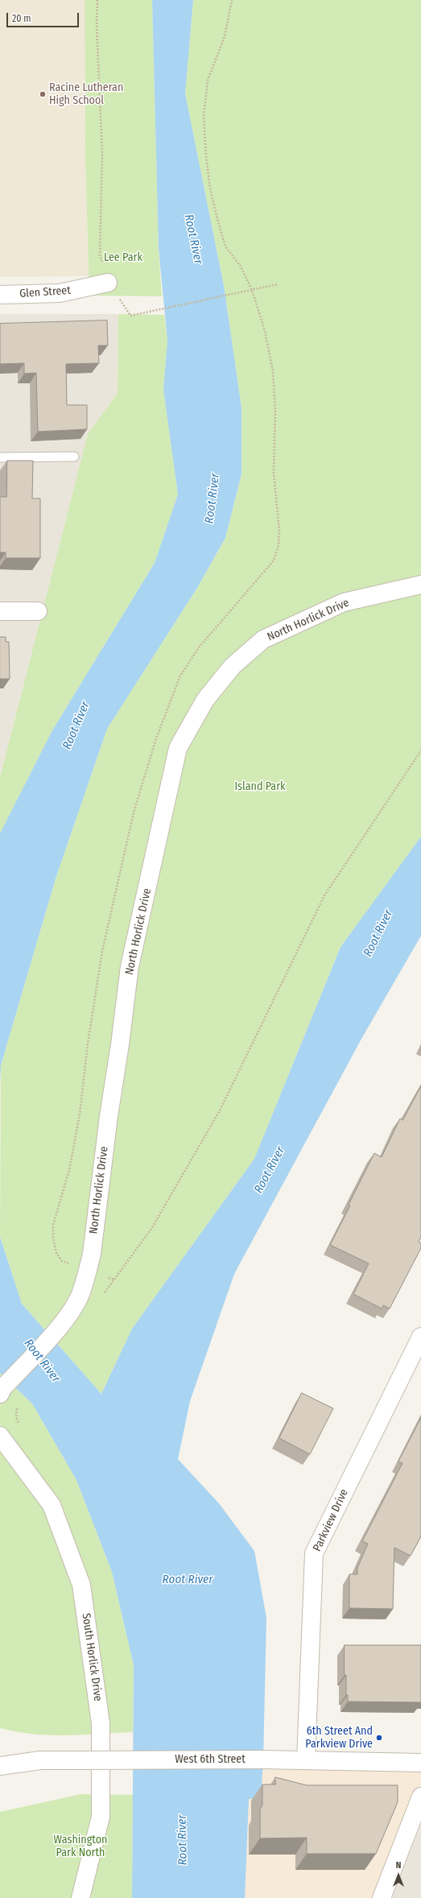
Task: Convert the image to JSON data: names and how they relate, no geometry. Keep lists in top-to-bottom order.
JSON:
{
  "streets": {
    "street": [
      "Glen Street",
      "North Horlick Drive",
      "Parkview Drive",
      "South Horlick Drive",
      "West 6th Street"
    ]
  },
  "crossings": [
    ["Parkview Drive", "West 6th Street"]
  ],
  "water": ["Root River"],
  "parks": ["Lee Park", "Island Park", "Washington Park North"],
  "places": ["Racine Lutheran High School", "6th Street And Parkview Drive"],
  "scale_bar": "20 m",
  "north": "top"
}
